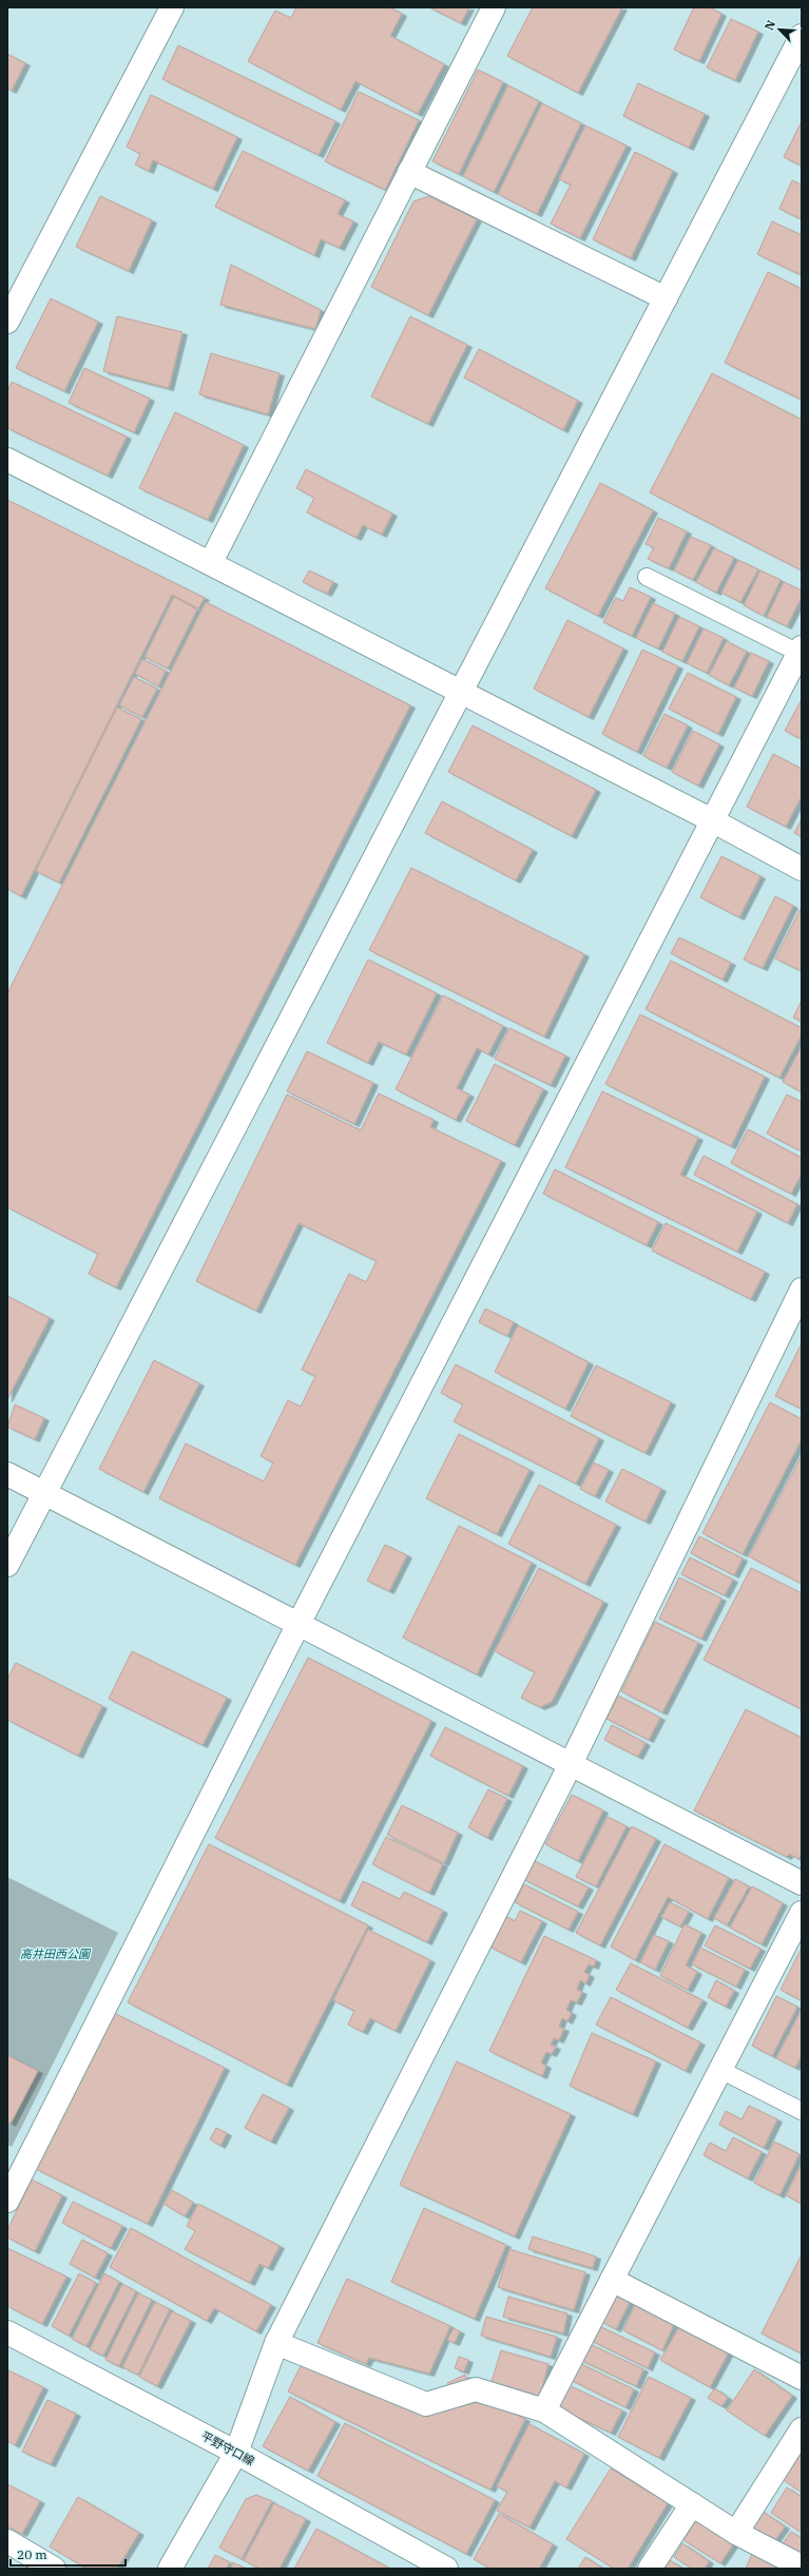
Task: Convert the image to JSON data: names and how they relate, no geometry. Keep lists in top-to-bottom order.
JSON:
{
  "streets": {
    "street": ["平野守口線"]
  },
  "parks": ["高井田西公園"],
  "scale_bar": "20 m",
  "north": "top left"
}
